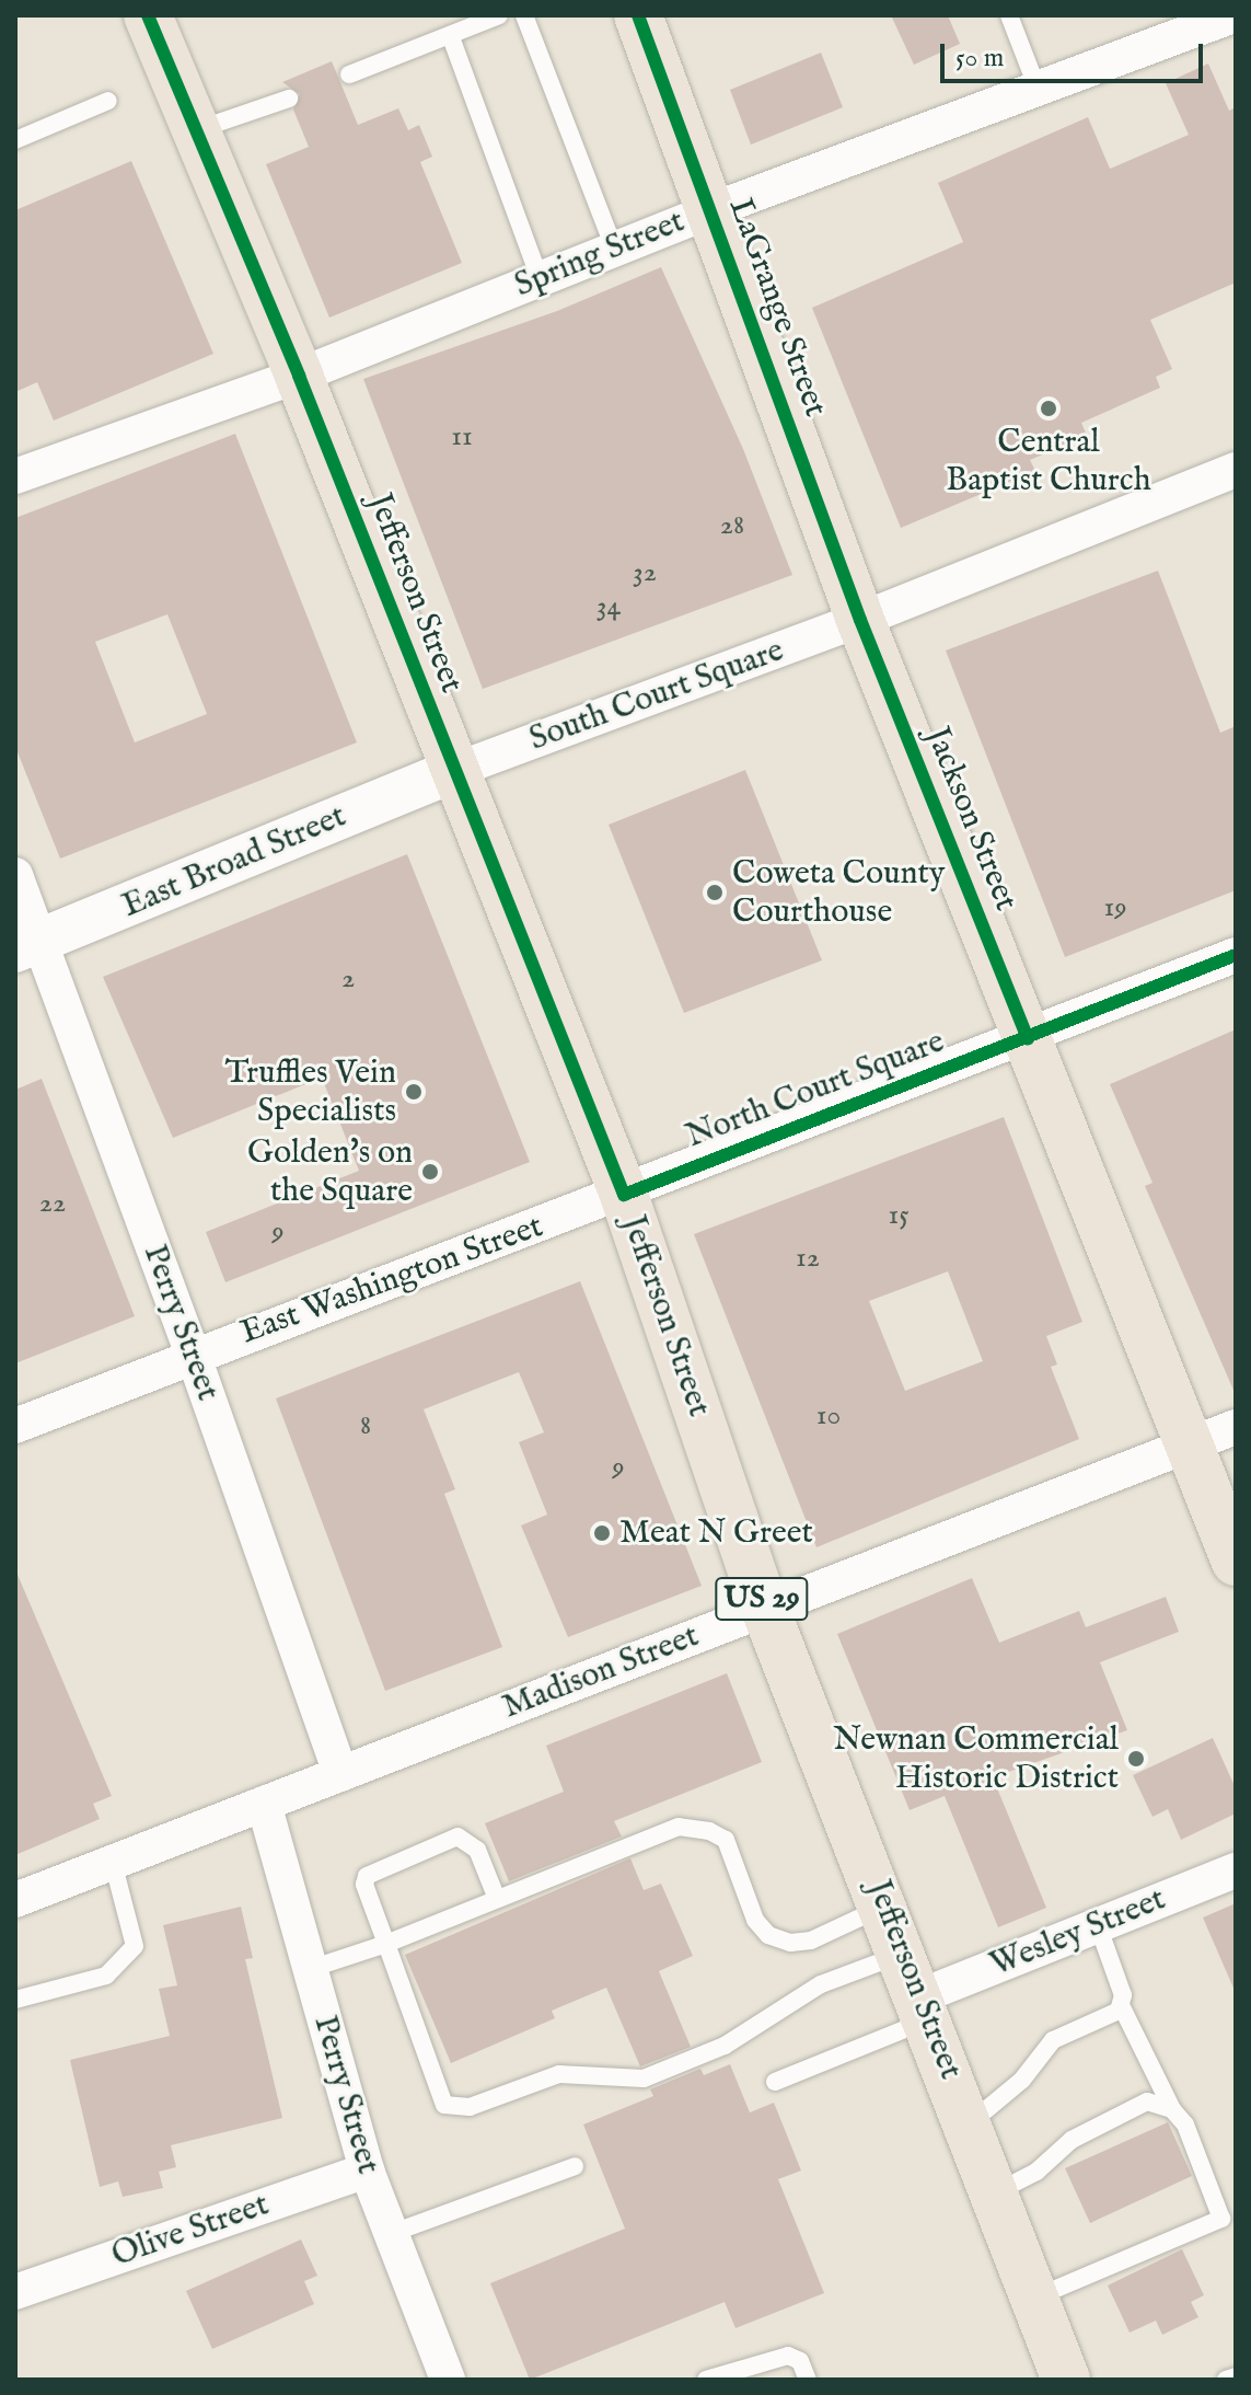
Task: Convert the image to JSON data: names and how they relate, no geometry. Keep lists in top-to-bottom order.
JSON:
{
  "streets": {
    "main road": [
      "LaGrange Street",
      "Jefferson Street",
      "Jackson Street",
      "US 29"
    ],
    "street": [
      "Spring Street",
      "South Court Square",
      "East Broad Street",
      "North Court Square",
      "East Washington Street",
      "Perry Street",
      "Madison Street",
      "Wesley Street",
      "Olive Street"
    ]
  },
  "crossings": [
    ["Spring Street", "LaGrange Street"],
    ["Spring Street", "Jefferson Street"],
    ["LaGrange Street", "South Court Square"],
    ["LaGrange Street", "Jackson Street"],
    ["Jefferson Street", "South Court Square"],
    ["Jefferson Street", "East Broad Street"],
    ["Jefferson Street", "North Court Square"],
    ["Jefferson Street", "East Washington Street"],
    ["Jefferson Street", "Madison Street"],
    ["Jefferson Street", "Wesley Street"],
    ["South Court Square", "Jackson Street"],
    ["South Court Square", "East Broad Street"],
    ["Jackson Street", "North Court Square"],
    ["Jackson Street", "Madison Street"],
    ["East Broad Street", "Perry Street"],
    ["North Court Square", "East Washington Street"],
    ["East Washington Street", "Perry Street"],
    ["Perry Street", "Madison Street"],
    ["Perry Street", "Olive Street"]
  ],
  "places": [
    "Central Baptist Church",
    "Coweta County Courthouse",
    "Truffles Vein Specialists",
    "Golden's on the Square",
    "Meat N Greet",
    "Newnan Commercial Historic District"
  ],
  "house_numbers": [
    "11",
    "28",
    "32",
    "34",
    "19",
    "2",
    "22",
    "15",
    "9",
    "12",
    "10",
    "8",
    "9"
  ],
  "scale_bar": "50 m"
}
